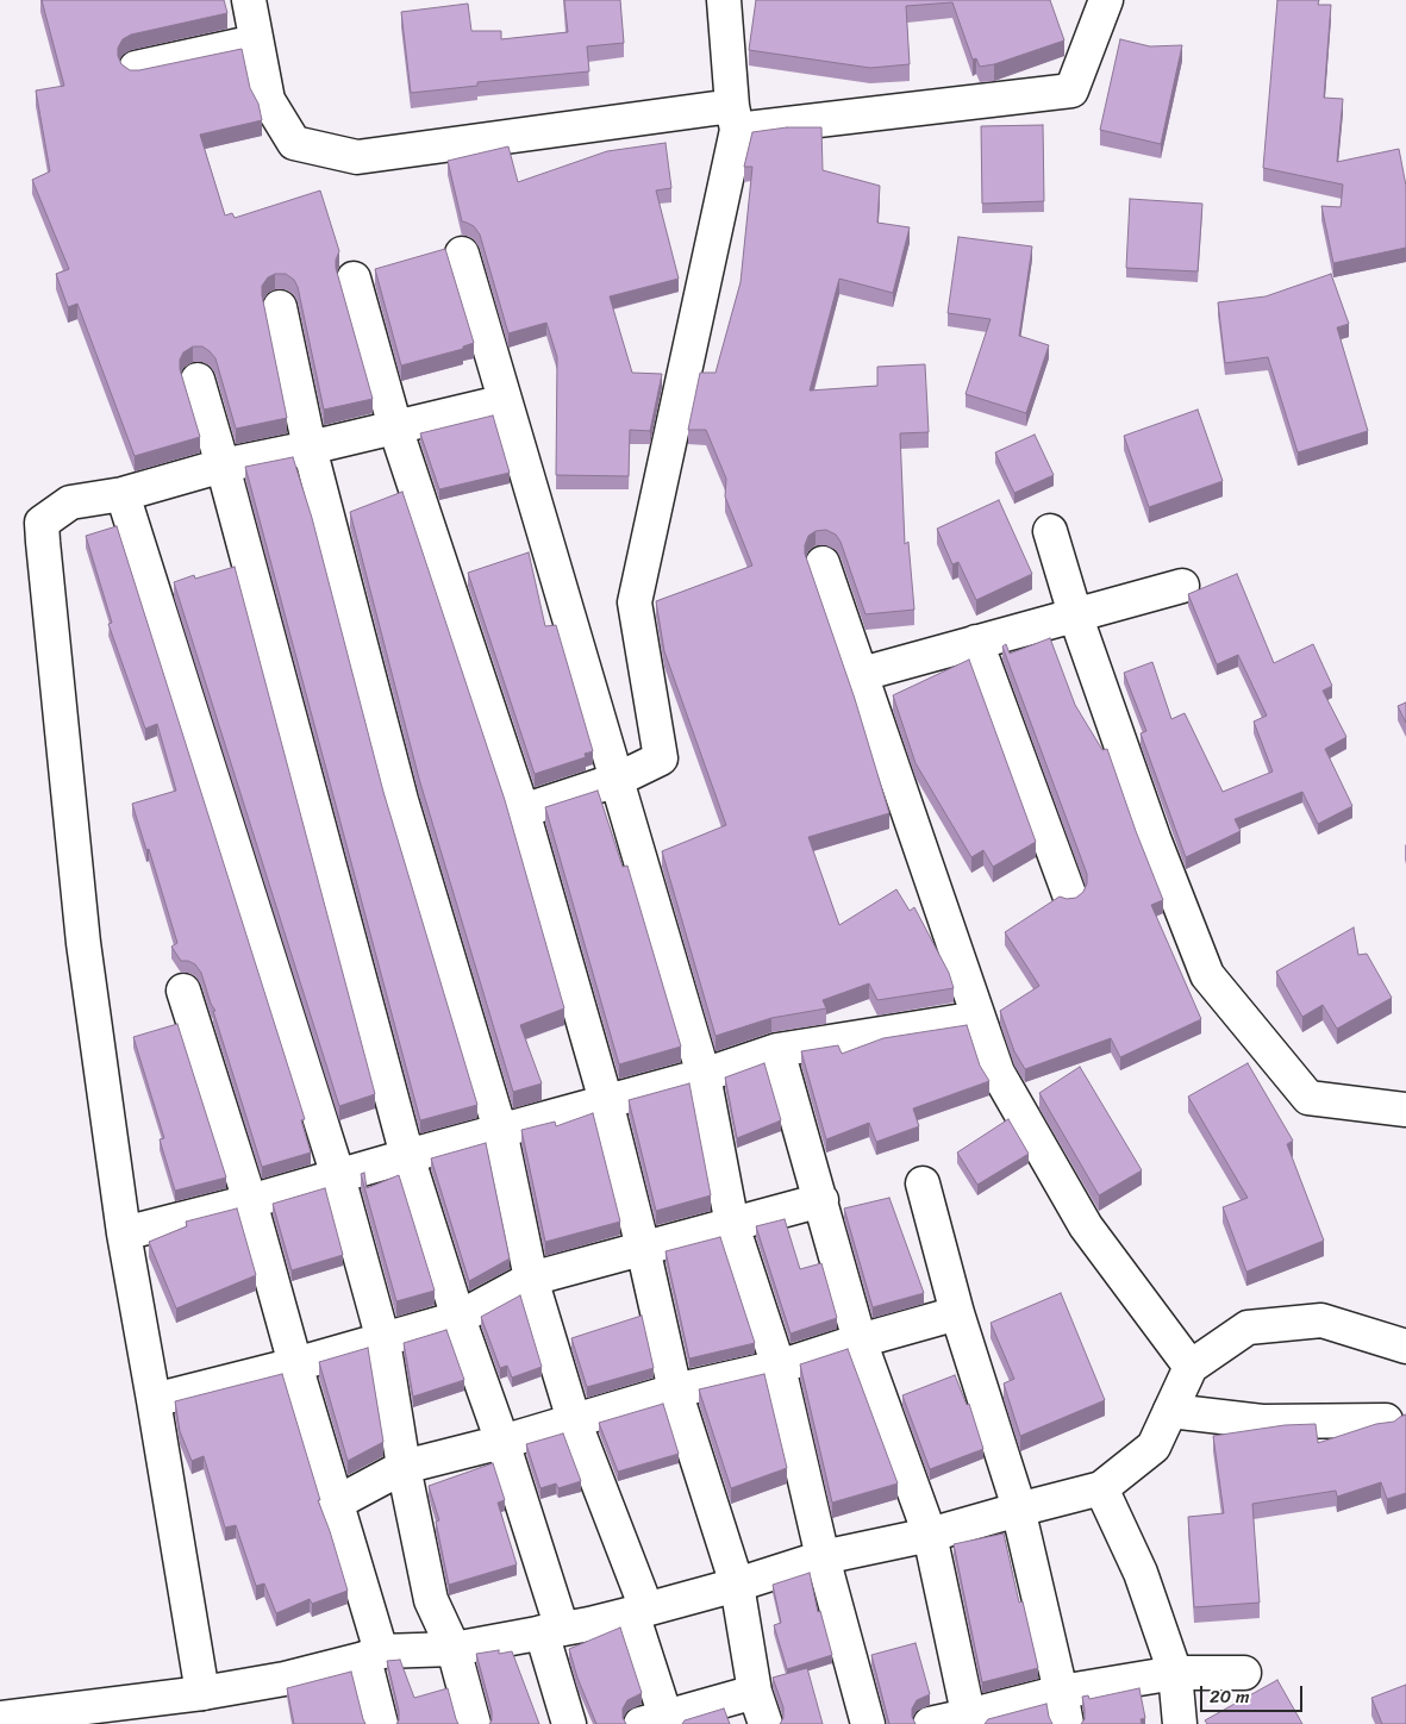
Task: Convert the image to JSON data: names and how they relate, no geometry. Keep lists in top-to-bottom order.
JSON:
{
  "scale_bar": "20 m"
}
